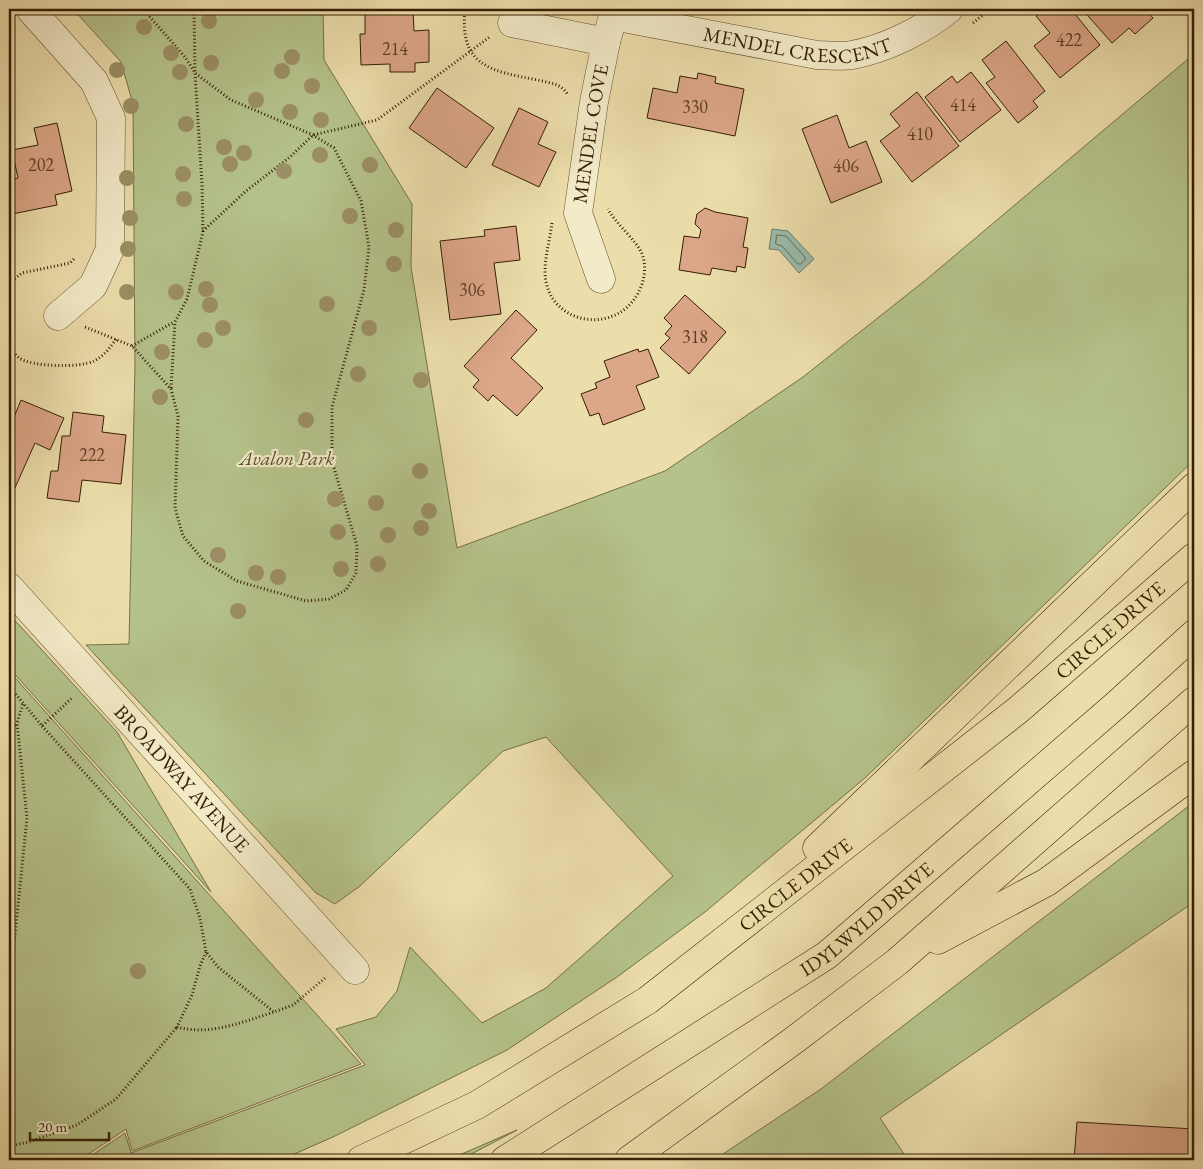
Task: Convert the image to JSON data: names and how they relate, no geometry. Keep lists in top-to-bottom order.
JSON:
{
  "streets": {
    "highway": ["CIRCLE DRIVE", "IDYLWYLD DRIVE"],
    "street": ["MENDEL CRESCENT", "MENDEL COVE", "BROADWAY AVENUE"]
  },
  "crossings": [
    ["MENDEL CRESCENT", "MENDEL COVE"]
  ],
  "parks": ["Avalon Park"],
  "house_numbers": [
    "422",
    "214",
    "414",
    "330",
    "410",
    "202",
    "406",
    "306",
    "318",
    "222"
  ],
  "scale_bar": "20 m"
}
